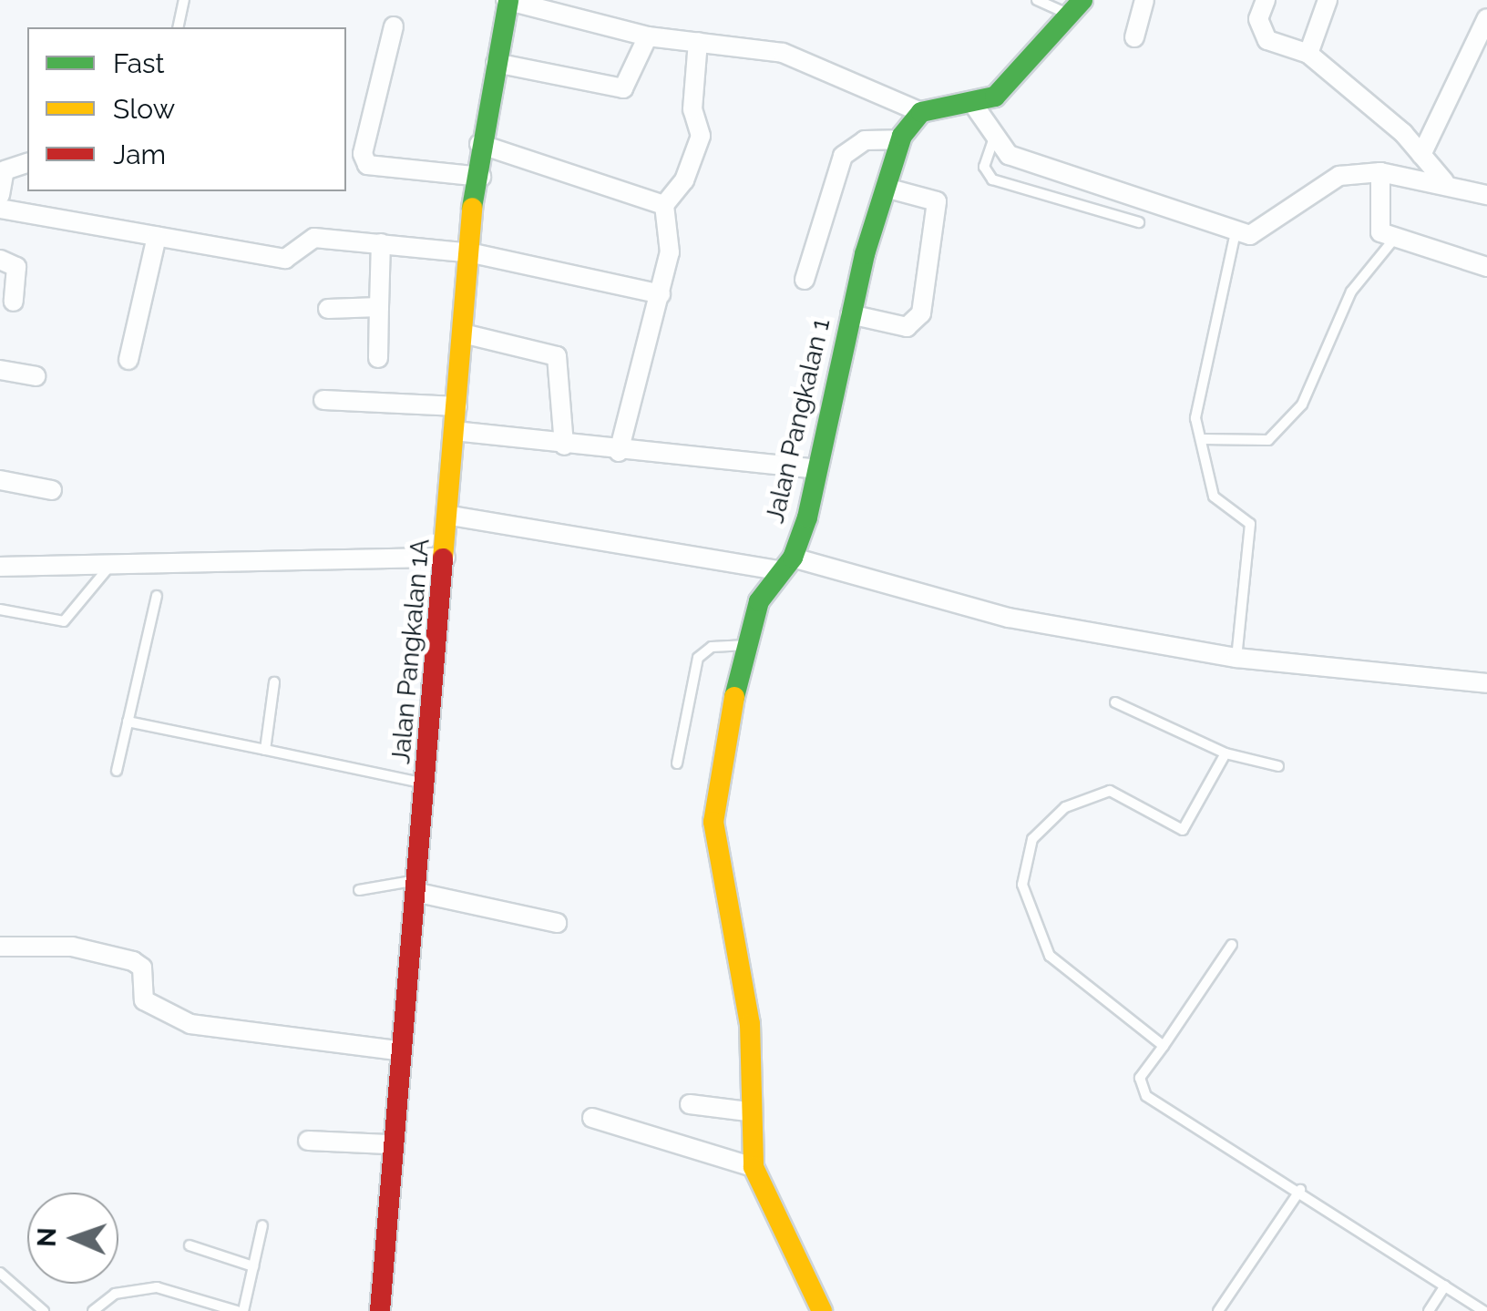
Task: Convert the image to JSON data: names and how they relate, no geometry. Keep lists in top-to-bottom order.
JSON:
{
  "streets": {
    "main road": ["Jalan Pangkalan 1", "Jalan Pangkalan 1A"]
  },
  "legend": ["Fast", "Slow", "Jam"],
  "north": "left"
}
